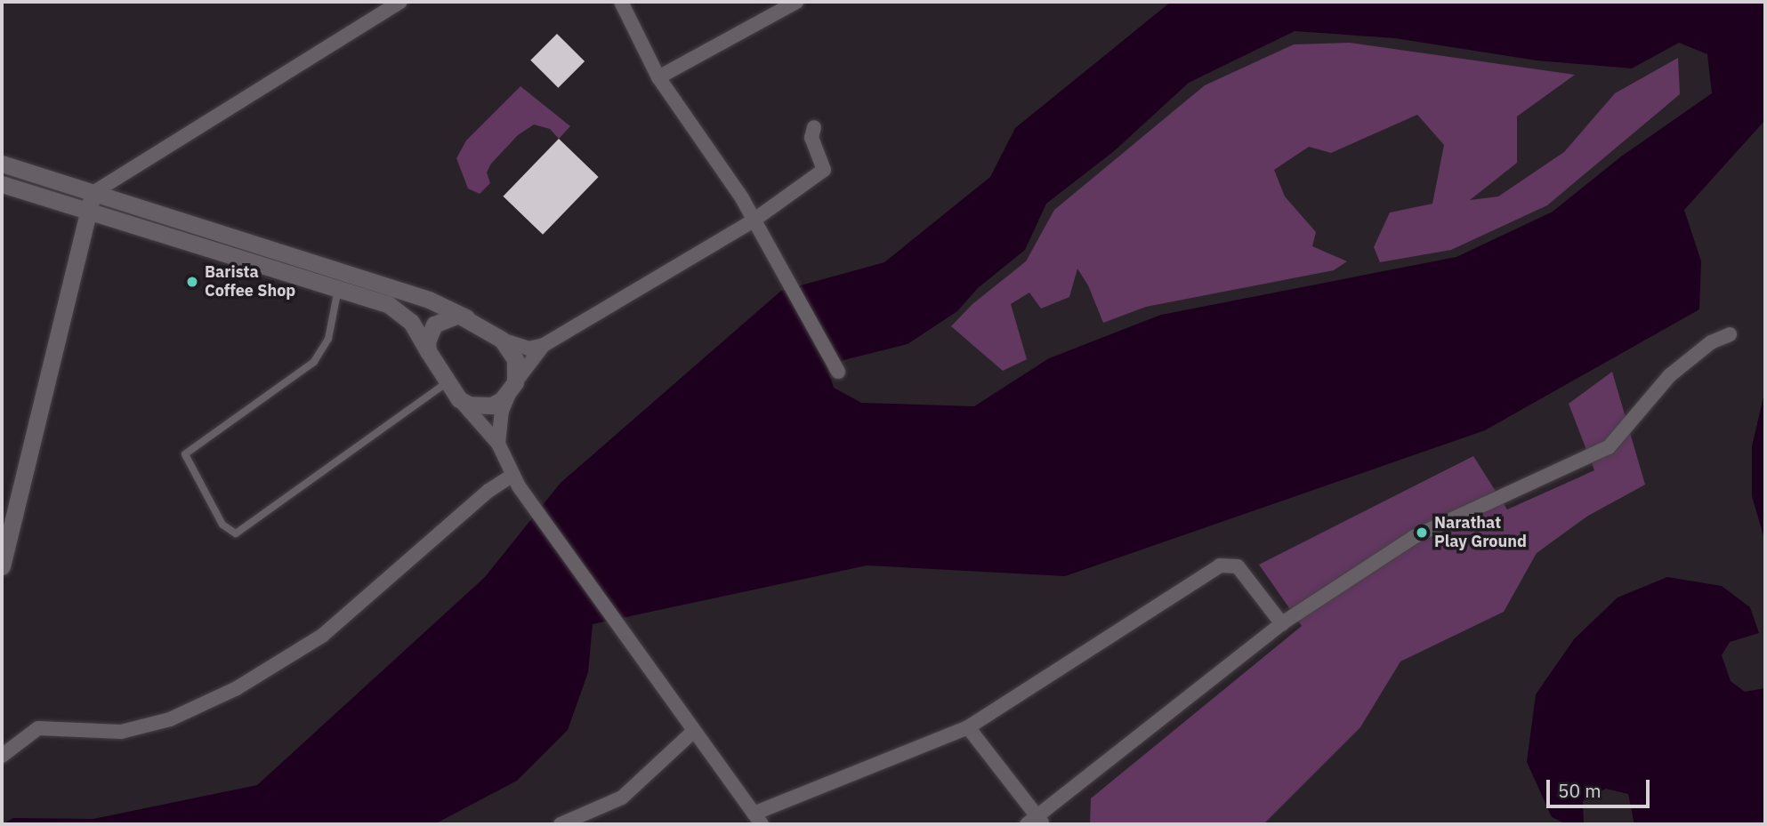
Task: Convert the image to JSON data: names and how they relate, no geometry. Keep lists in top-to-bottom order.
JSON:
{
  "places": ["Barista Coffee Shop", "Narathat Play Ground"],
  "scale_bar": "50 m"
}
